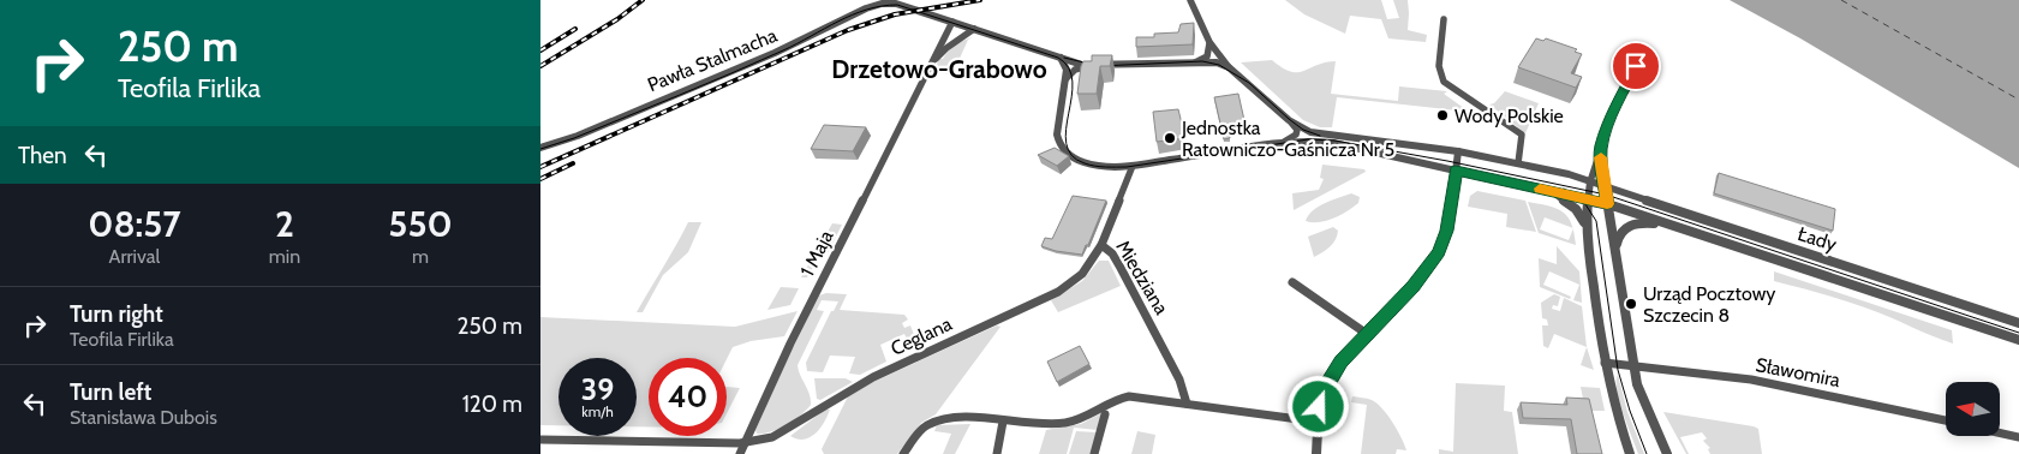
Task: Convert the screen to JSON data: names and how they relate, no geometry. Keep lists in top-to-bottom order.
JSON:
{
  "streets": {
    "street": [
      "Pawła Stalmacha",
      "Łady",
      "1 Maja",
      "Miedziana",
      "Ceglana",
      "Sławomira"
    ]
  },
  "crossings": [
    ["Pawła Stalmacha", "1 Maja"],
    ["Łady", "Miedziana"],
    ["1 Maja", "Ceglana"],
    ["Miedziana", "Ceglana"]
  ],
  "districts": ["Drzetowo-Grabowo"],
  "places": ["Wody Polskie", "Jednostka Ratowniczo-Gaśnicza Nr 5", "Urząd Pocztowy Szczecin 8"],
  "north": "left",
  "page": {
    "turn": ["250 m", "Teofila Firlika"],
    "then": "Then",
    "eta": [
      "08:57",
      "Arrival",
      "2",
      "min",
      "550",
      "m"
    ],
    "list": [
      {
        "name": "Turn right",
        "note": "Teofila Firlika",
        "value": "250 m"
      },
      {
        "name": "Turn left",
        "note": "Stanisława Dubois",
        "value": "120 m"
      }
    ],
    "speed": "39 km/h",
    "limit": "40"
  }
}
